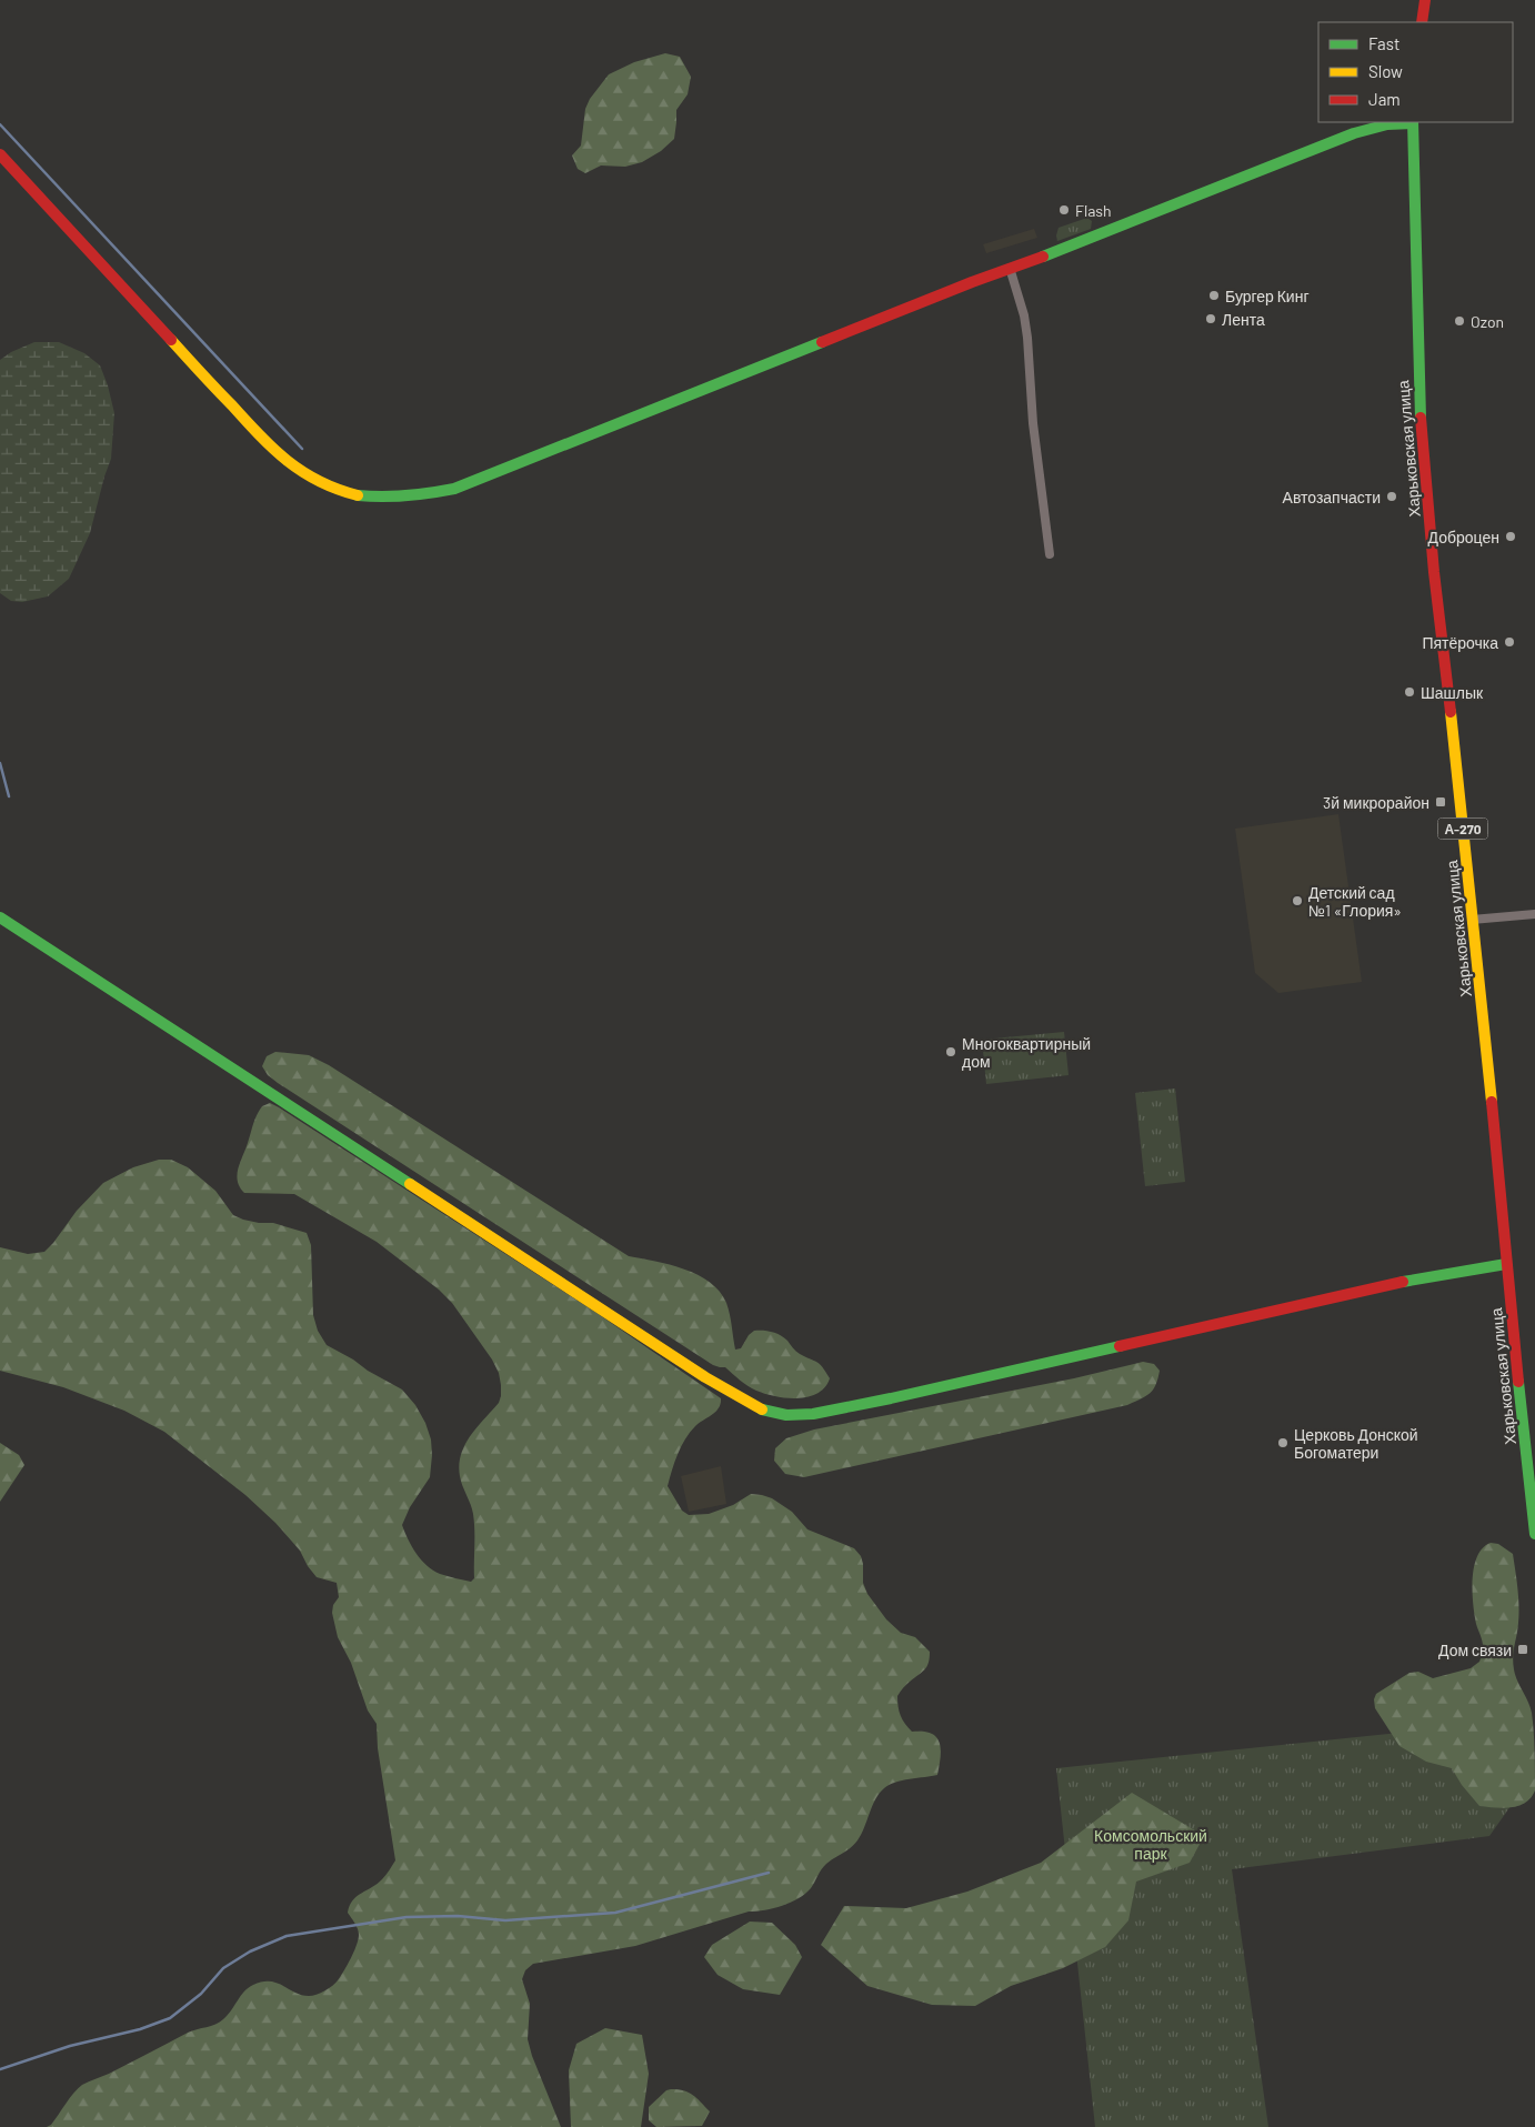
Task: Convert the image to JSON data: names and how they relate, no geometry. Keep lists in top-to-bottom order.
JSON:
{
  "streets": {
    "main road": ["Харьковская улица", "А-270"]
  },
  "parks": ["Комсомольский парк"],
  "places": {
    "other": [
      "Flash",
      "Бургер Кинг",
      "Лента",
      "Ozon",
      "Автозапчасти",
      "Доброцен",
      "Пятёрочка",
      "Шашлык",
      "Детский сад №1 «Глория»",
      "Многоквартирный дом",
      "Церковь Донской Богоматери"
    ],
    "transit": ["3й микрорайон", "Дом связи"]
  },
  "legend": ["Fast", "Slow", "Jam"]
}
